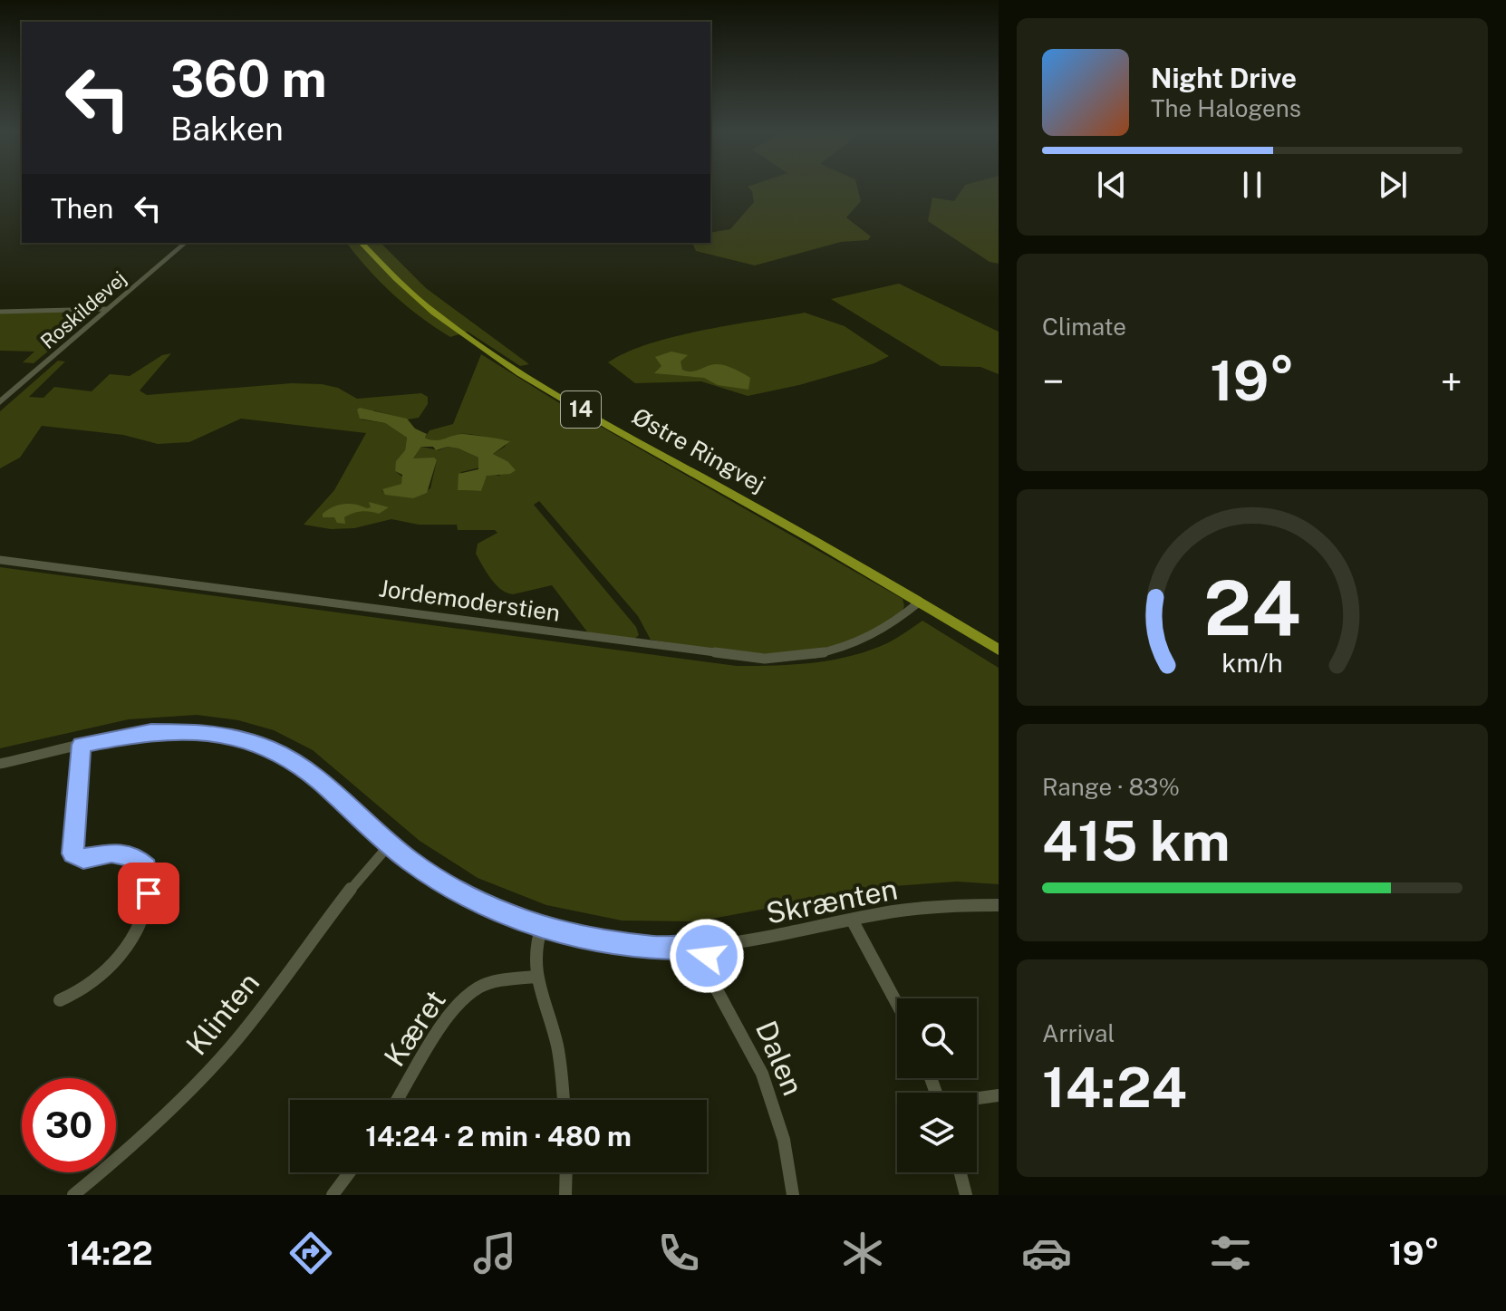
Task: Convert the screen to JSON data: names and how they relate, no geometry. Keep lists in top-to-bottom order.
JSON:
{
  "streets": {
    "main road": ["14", "Østre Ringvej"],
    "street": [
      "Roskildevej",
      "Jordemoderstien",
      "Skrænten",
      "Klinten",
      "Kæret",
      "Dalen"
    ]
  },
  "crossings": [
    ["Østre Ringvej", "Jordemoderstien"],
    ["Skrænten", "Klinten"],
    ["Skrænten", "Dalen"]
  ],
  "page": {
    "turn": ["360 m", "Bakken"],
    "song": ["Night Drive", "The Halogens"],
    "then": "Then",
    "tile": [
      "Climate",
      ["Range · 83%", "415 km"],
      ["Arrival", "14:24"]
    ],
    "heat": ["−", "19°", "+"],
    "limit": "30",
    "trip": "14:24 · 2 min · 480 m",
    "tabs": ["14:22", "19°"],
    "gauge": ["24", "km/h"]
  }
}
